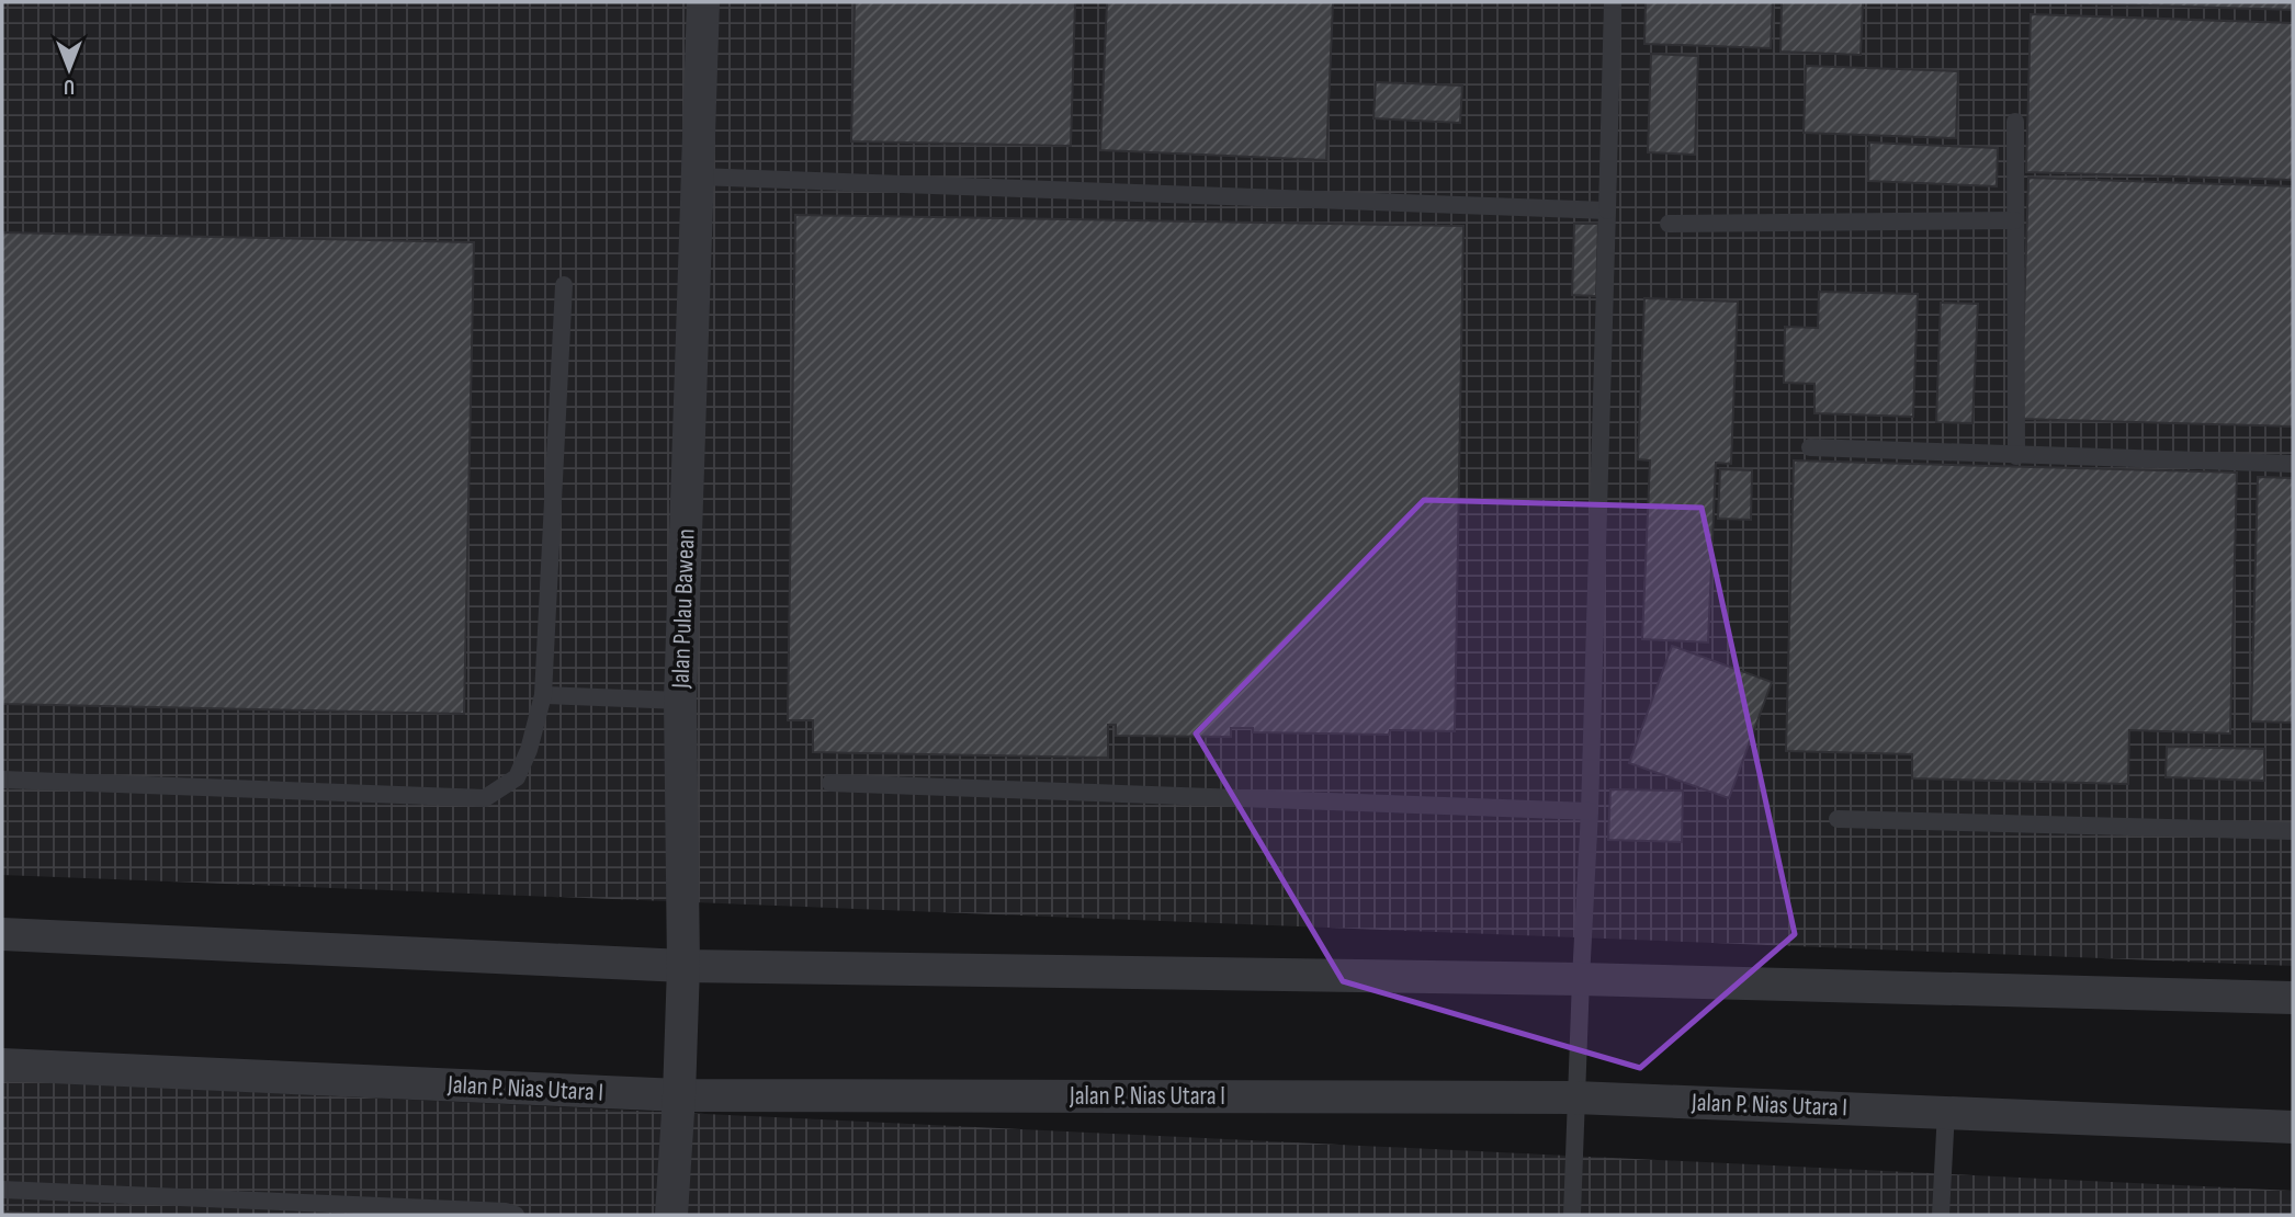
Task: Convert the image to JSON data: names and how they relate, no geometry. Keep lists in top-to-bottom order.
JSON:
{
  "streets": {
    "street": ["Jalan Pulau Bawean", "Jalan P. Nias Utara I"]
  },
  "crossings": [
    ["Jalan Pulau Bawean", "Jalan P. Nias Utara I"]
  ],
  "north": "bottom"
}
